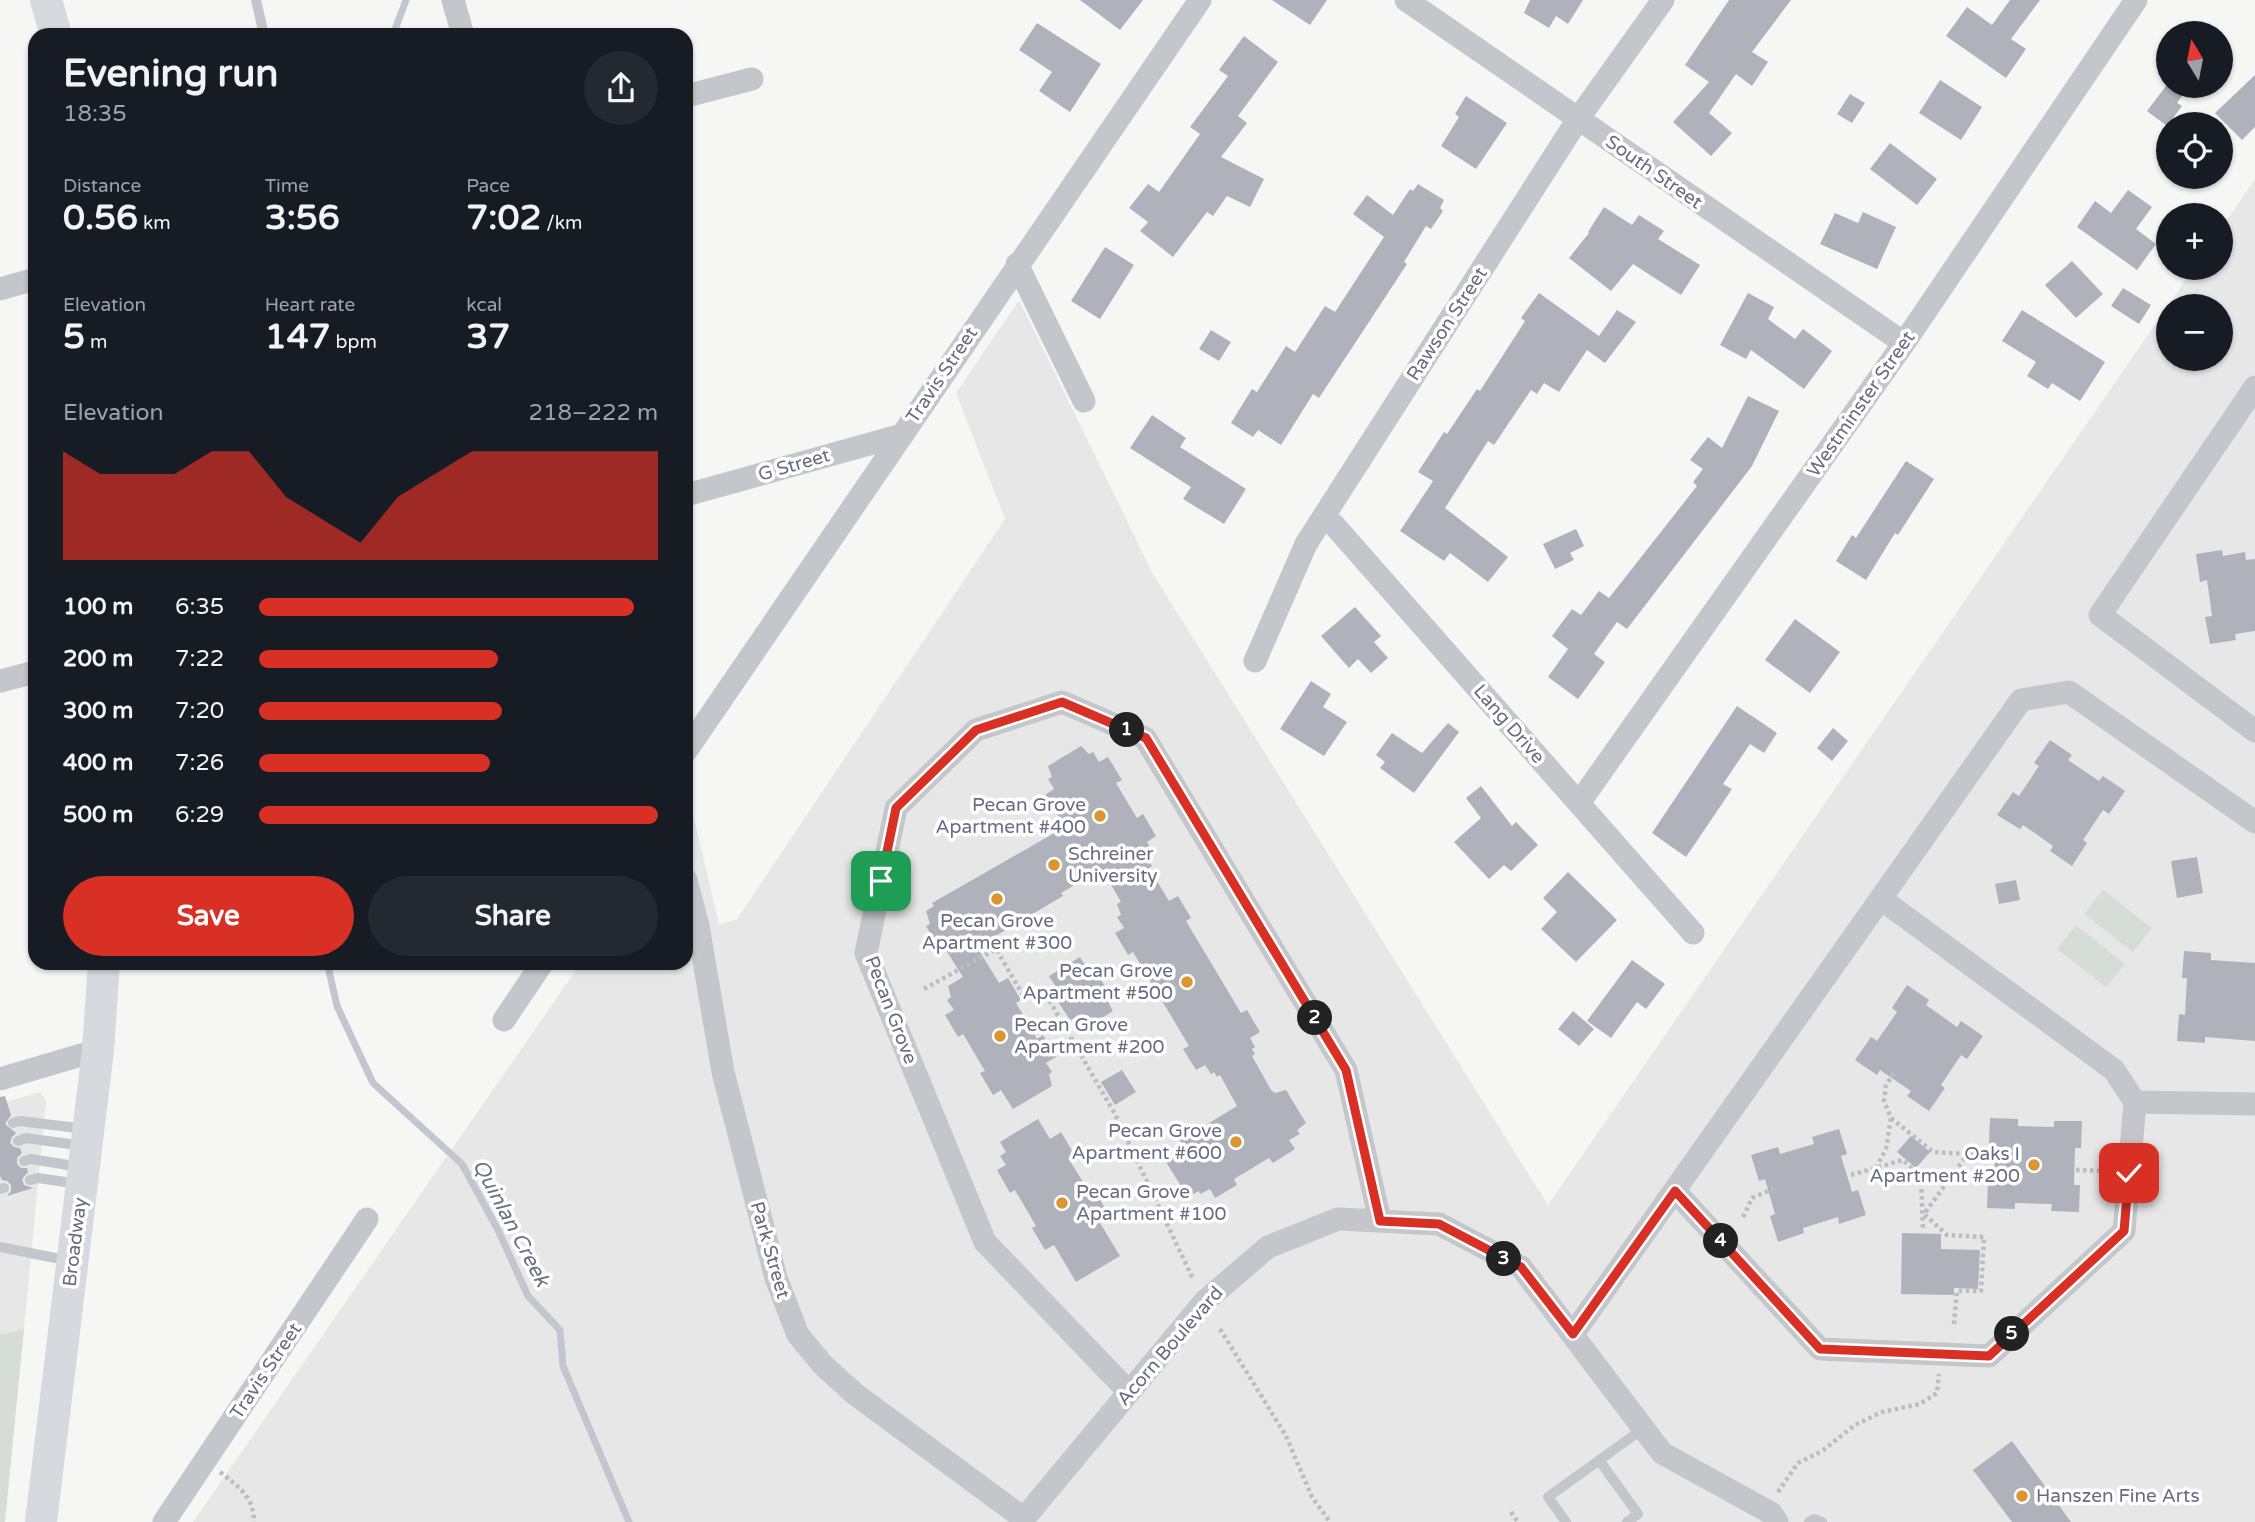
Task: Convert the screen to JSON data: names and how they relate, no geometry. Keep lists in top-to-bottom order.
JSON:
{
  "streets": {
    "main road": ["Broadway"],
    "street": [
      "South Street",
      "Rawson Street",
      "Travis Street",
      "Westminster Street",
      "G Street",
      "Lang Drive",
      "Pecan Grove",
      "Park Street",
      "Acorn Boulevard"
    ]
  },
  "crossings": [
    ["South Street", "Rawson Street"],
    ["South Street", "Westminster Street"],
    ["Rawson Street", "Lang Drive"],
    ["Travis Street", "G Street"],
    ["Westminster Street", "Lang Drive"],
    ["Pecan Grove", "Acorn Boulevard"],
    ["Park Street", "Acorn Boulevard"]
  ],
  "water": ["Quinlan Creek"],
  "places": [
    "Pecan Grove Apartment #400",
    "Schreiner University",
    "Pecan Grove Apartment #300",
    "Pecan Grove Apartment #500",
    "Pecan Grove Apartment #200",
    "Pecan Grove Apartment #600",
    "Oaks I Apartment #200",
    "Pecan Grove Apartment #100",
    "Hanszen Fine Arts"
  ],
  "north": "top",
  "page": {
    "map_buttons": ["+", "−"],
    "heading": ["Evening run", "18:35"],
    "stats": [
      ["Distance", "0.56 km"],
      ["Time", "3:56"],
      ["Pace", "7:02 /km"],
      ["Elevation", "5 m"],
      ["Heart rate", "147 bpm"],
      ["kcal", "37"]
    ],
    "chart": ["Elevation", "218–222 m"],
    "list": [
      {
        "name": "100 m",
        "note": "6:35"
      },
      {
        "name": "200 m",
        "note": "7:22"
      },
      {
        "name": "300 m",
        "note": "7:20"
      },
      {
        "name": "400 m",
        "note": "7:26"
      },
      {
        "name": "500 m",
        "note": "6:29"
      }
    ],
    "pins": [
      "1",
      "2",
      "4",
      "3",
      "5"
    ],
    "buttons": ["Save", "Share"]
  }
}
